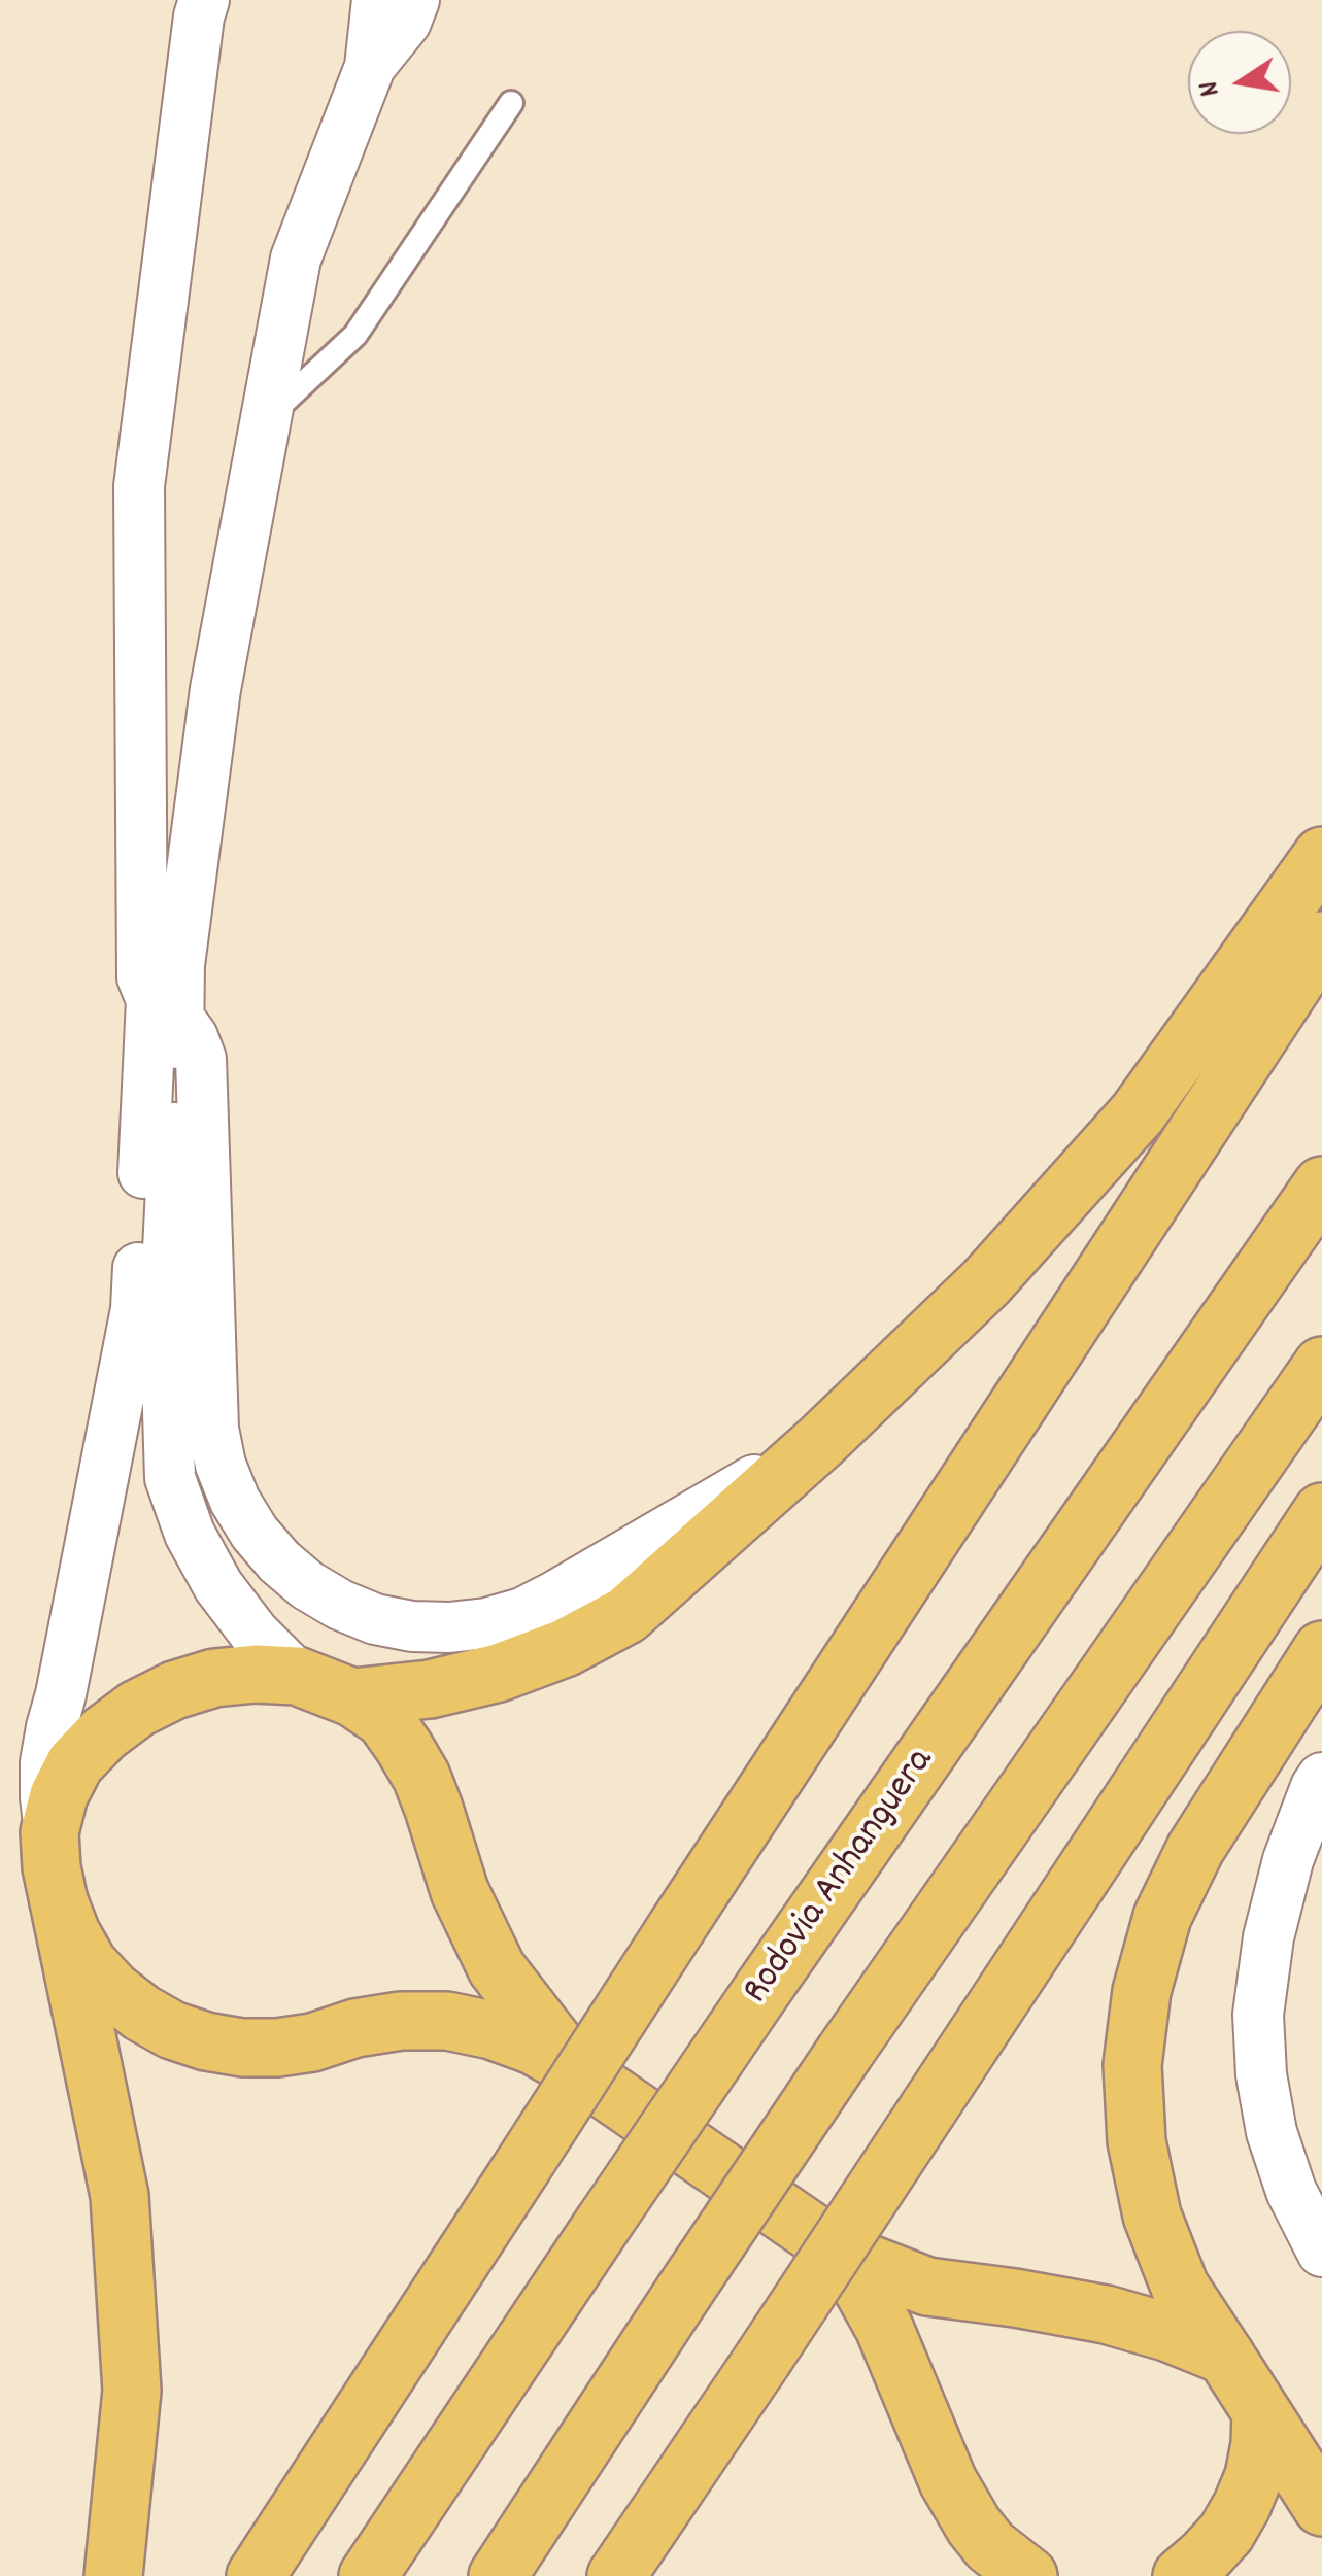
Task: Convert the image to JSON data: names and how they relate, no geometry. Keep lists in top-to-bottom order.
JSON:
{
  "streets": {
    "main road": ["Rodovia Anhanguera"]
  },
  "north": "left"
}
